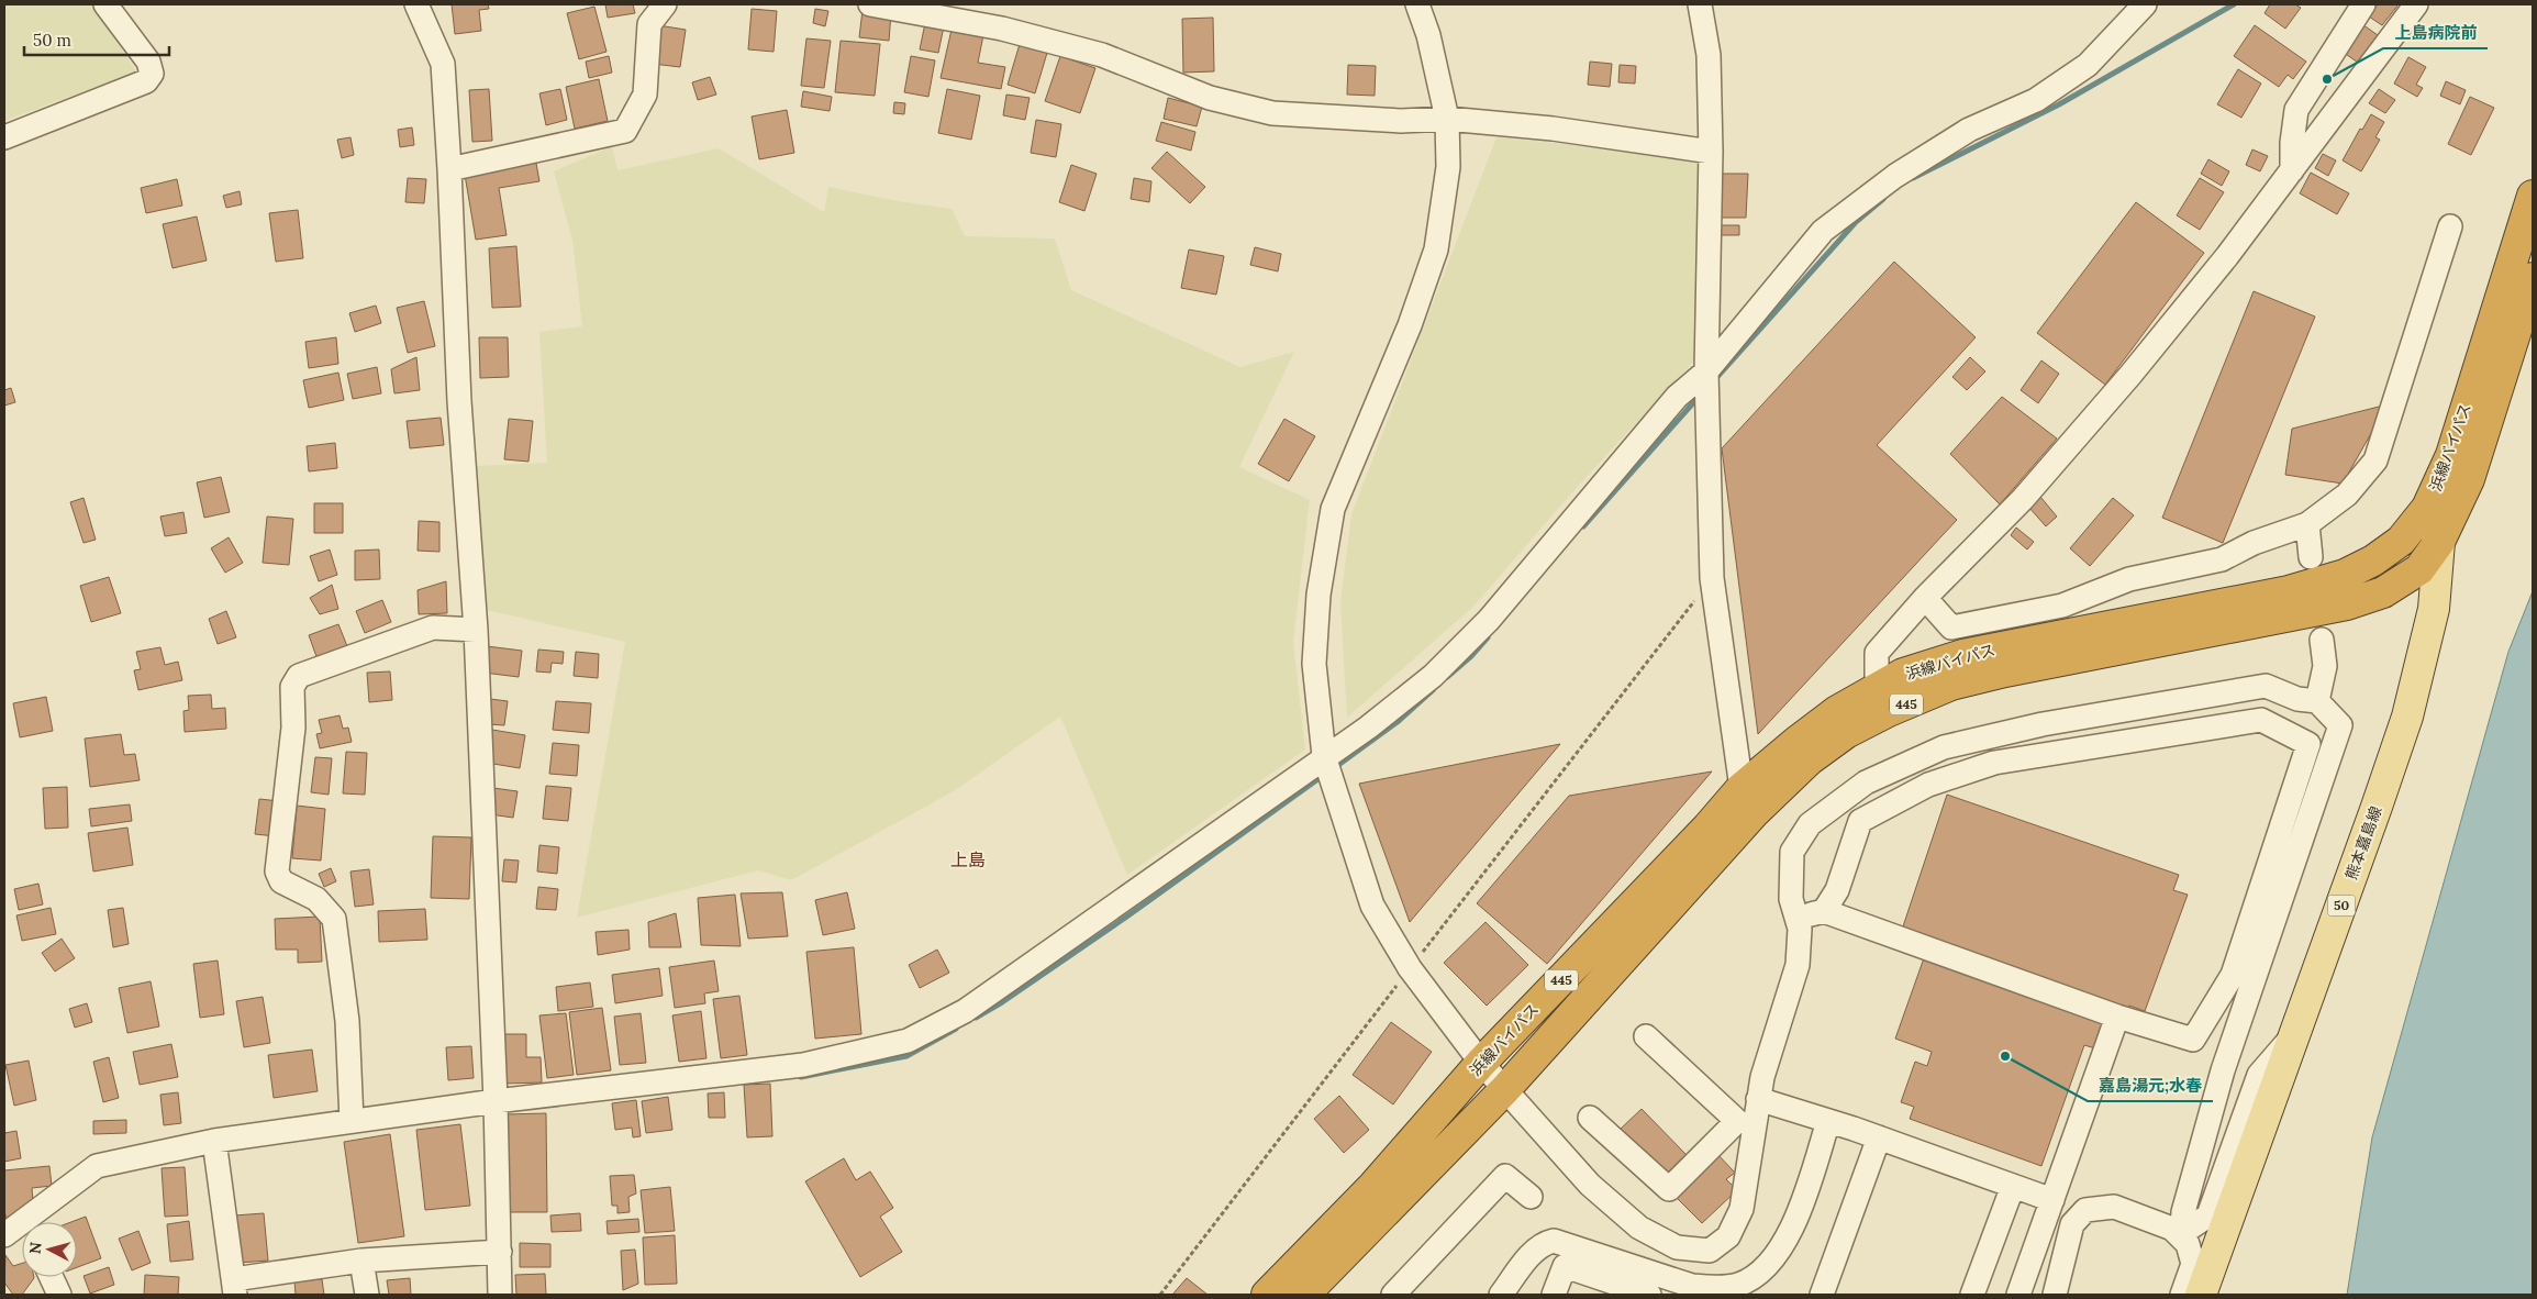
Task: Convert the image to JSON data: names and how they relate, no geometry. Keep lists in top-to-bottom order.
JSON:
{
  "streets": {
    "highway": ["浜線バイパス", "445"],
    "main road": ["熊本嘉島線", "50"]
  },
  "crossings": [
    ["浜線バイパス", "熊本嘉島線"]
  ],
  "districts": ["上島"],
  "places": ["上島病院前", "嘉島湯元;水春"],
  "scale_bar": "50 m",
  "north": "left"
}
